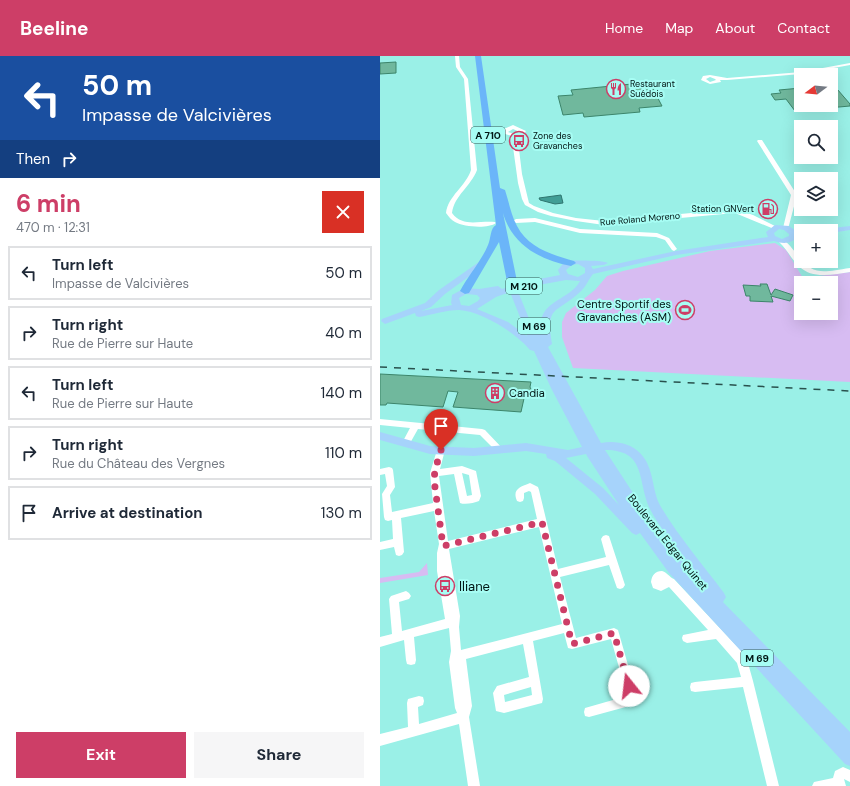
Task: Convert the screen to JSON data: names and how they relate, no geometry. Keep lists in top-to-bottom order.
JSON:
{
  "streets": {
    "highway": ["A 710"],
    "main road": ["M 210", "M 69", "Boulevard Edgar Quinet"],
    "street": ["Rue Roland Moreno"]
  },
  "crossings": [
    ["A 710", "M 69"],
    ["M 69", "Boulevard Edgar Quinet"]
  ],
  "places": {
    "restaurant": ["Restaurant Suédois"],
    "bus stop": ["Zone des Gravanches", "Iliane"],
    "fuel station": ["Station GNVert"],
    "sports": ["Centre Sportif des Gravanches (ASM)"],
    "building": ["Candia"]
  },
  "north": "left",
  "page": {
    "header": "Beeline",
    "nav": [
      "Home",
      "Map",
      "About",
      "Contact"
    ],
    "turn": ["50 m", "Impasse de Valcivières"],
    "map_buttons": ["+", "−"],
    "then": "Then",
    "heading": ["6 min", "470 m · 12:31"],
    "list": [
      {
        "name": "Turn left",
        "note": "Impasse de Valcivières",
        "value": "50 m"
      },
      {
        "name": "Turn right",
        "note": "Rue de Pierre sur Haute",
        "value": "40 m"
      },
      {
        "name": "Turn left",
        "note": "Rue de Pierre sur Haute",
        "value": "140 m"
      },
      {
        "name": "Turn right",
        "note": "Rue du Château des Vergnes",
        "value": "110 m"
      },
      {
        "name": "Arrive at destination",
        "value": "130 m"
      }
    ],
    "buttons": ["Exit", "Share"]
  }
}
